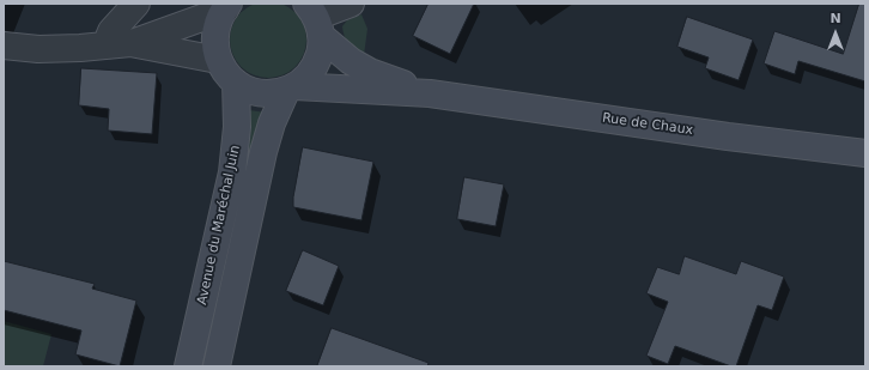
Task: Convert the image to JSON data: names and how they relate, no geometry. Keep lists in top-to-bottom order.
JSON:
{
  "streets": {
    "main road": ["Rue de Chaux", "Avenue du Maréchal Juin"]
  },
  "crossings": [
    ["Rue de Chaux", "Avenue du Maréchal Juin"]
  ],
  "north": "top"
}
